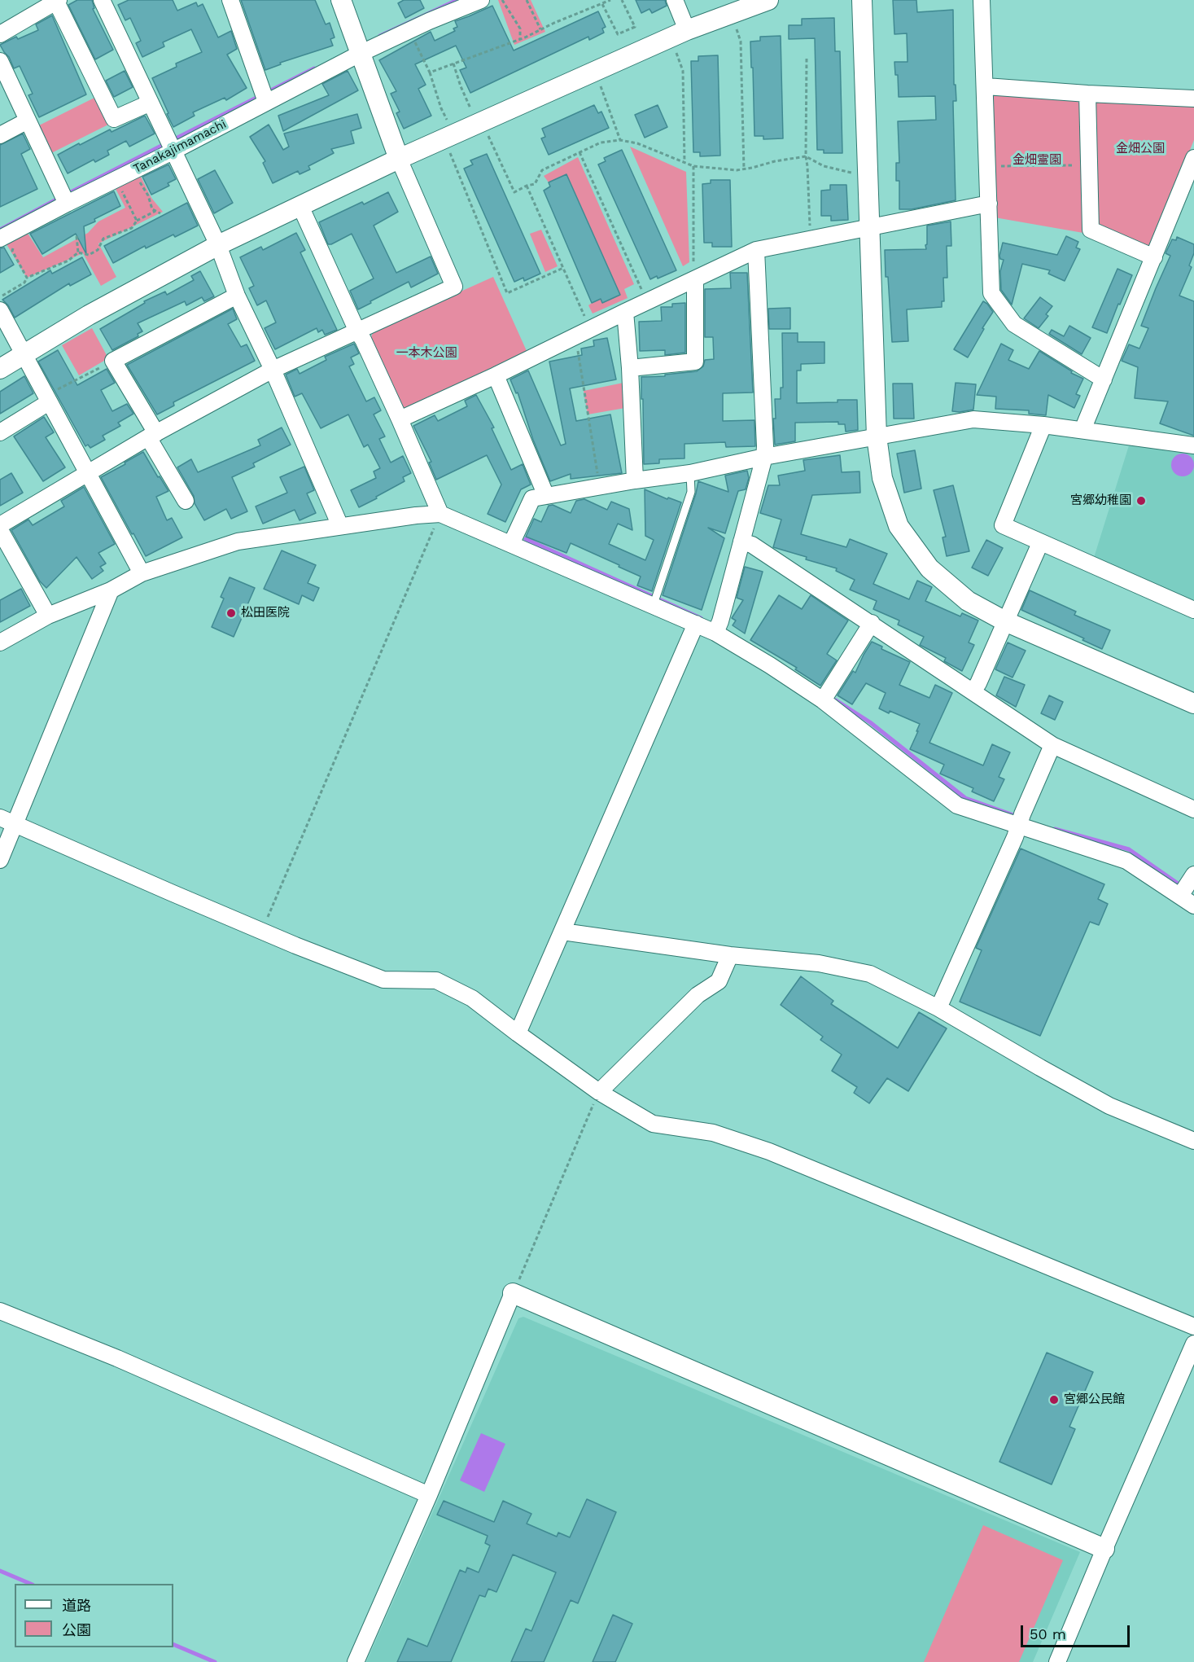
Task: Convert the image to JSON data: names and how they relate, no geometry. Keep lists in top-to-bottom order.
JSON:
{
  "streets": {
    "street": ["Tanakajimamachi"]
  },
  "parks": ["金畑公園", "金畑霊園", "一本木公園"],
  "places": ["宮郷幼稚園", "松田医院", "宮郷公民館"],
  "legend": ["道路", "公園"],
  "scale_bar": "50 m"
}
